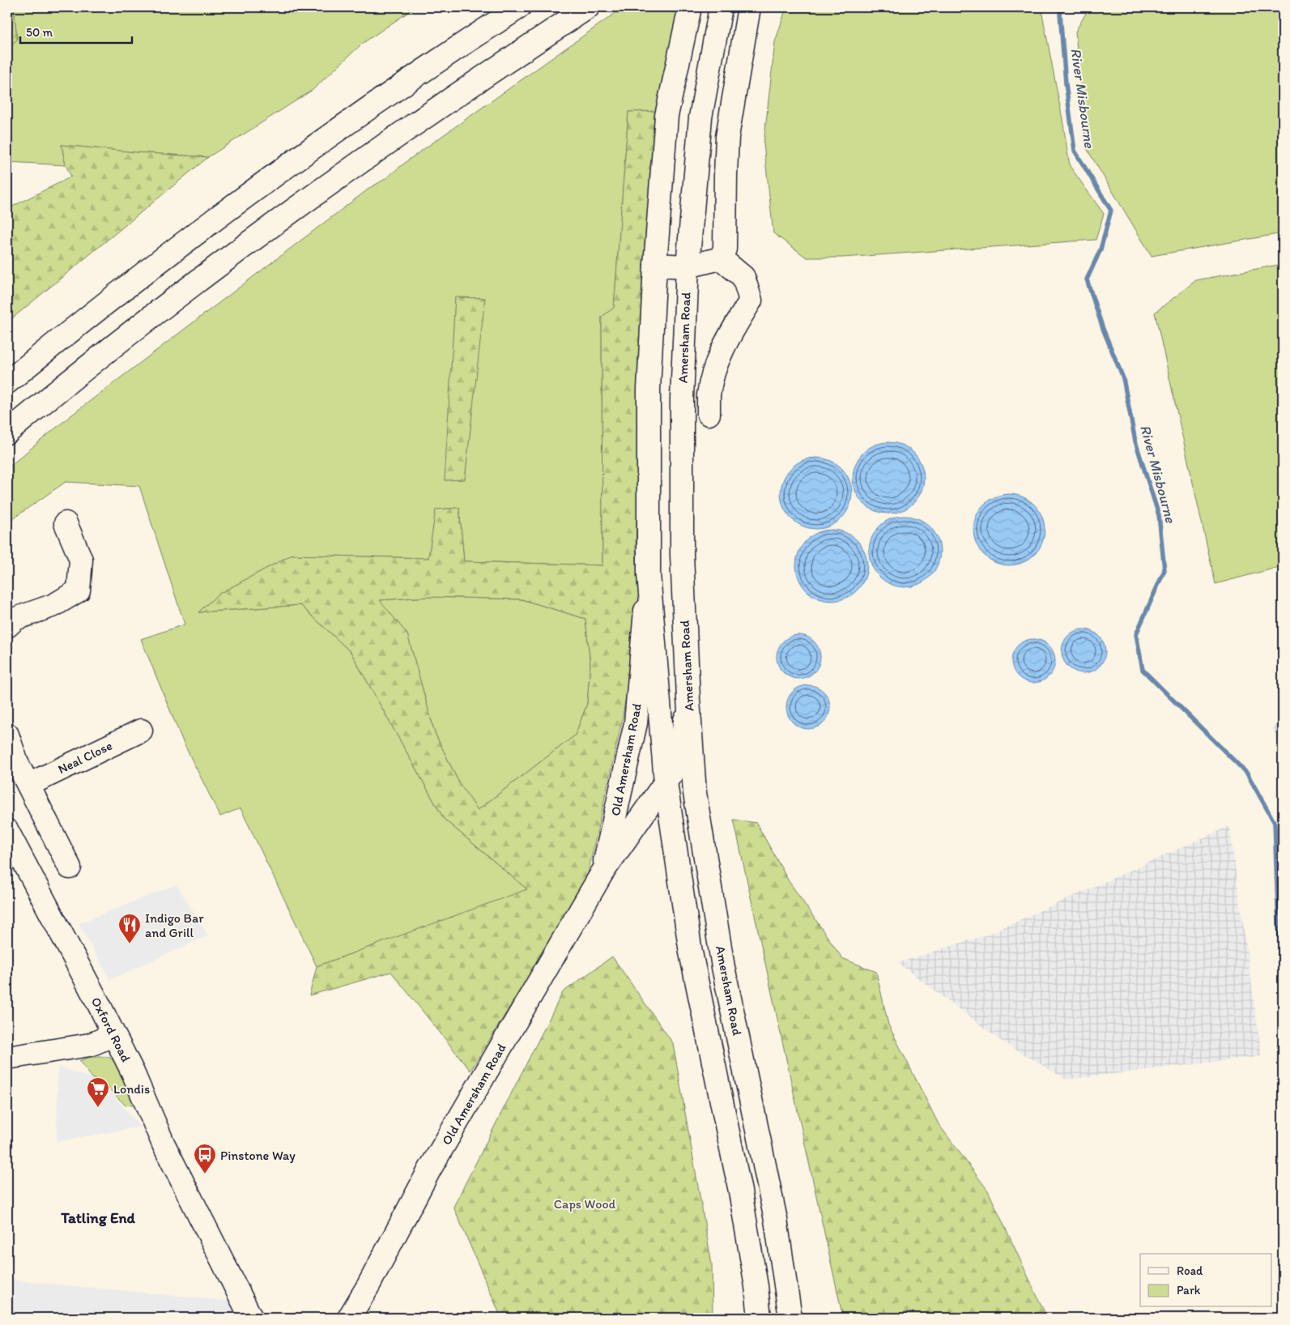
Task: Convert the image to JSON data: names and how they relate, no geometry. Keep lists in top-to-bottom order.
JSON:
{
  "streets": {
    "main road": [
      "Amersham Road",
      "Neal Close",
      "Old Amersham Road",
      "Oxford Road"
    ]
  },
  "crossings": [
    ["Amersham Road", "Old Amersham Road"]
  ],
  "districts": ["Tatling End"],
  "water": ["River Misbourne"],
  "parks": ["Caps Wood"],
  "places": {
    "restaurant": ["Indigo Bar and Grill"],
    "supermarket": ["Londis"],
    "bus stop": ["Pinstone Way"]
  },
  "legend": ["Road", "Park"],
  "scale_bar": "50 m"
}
